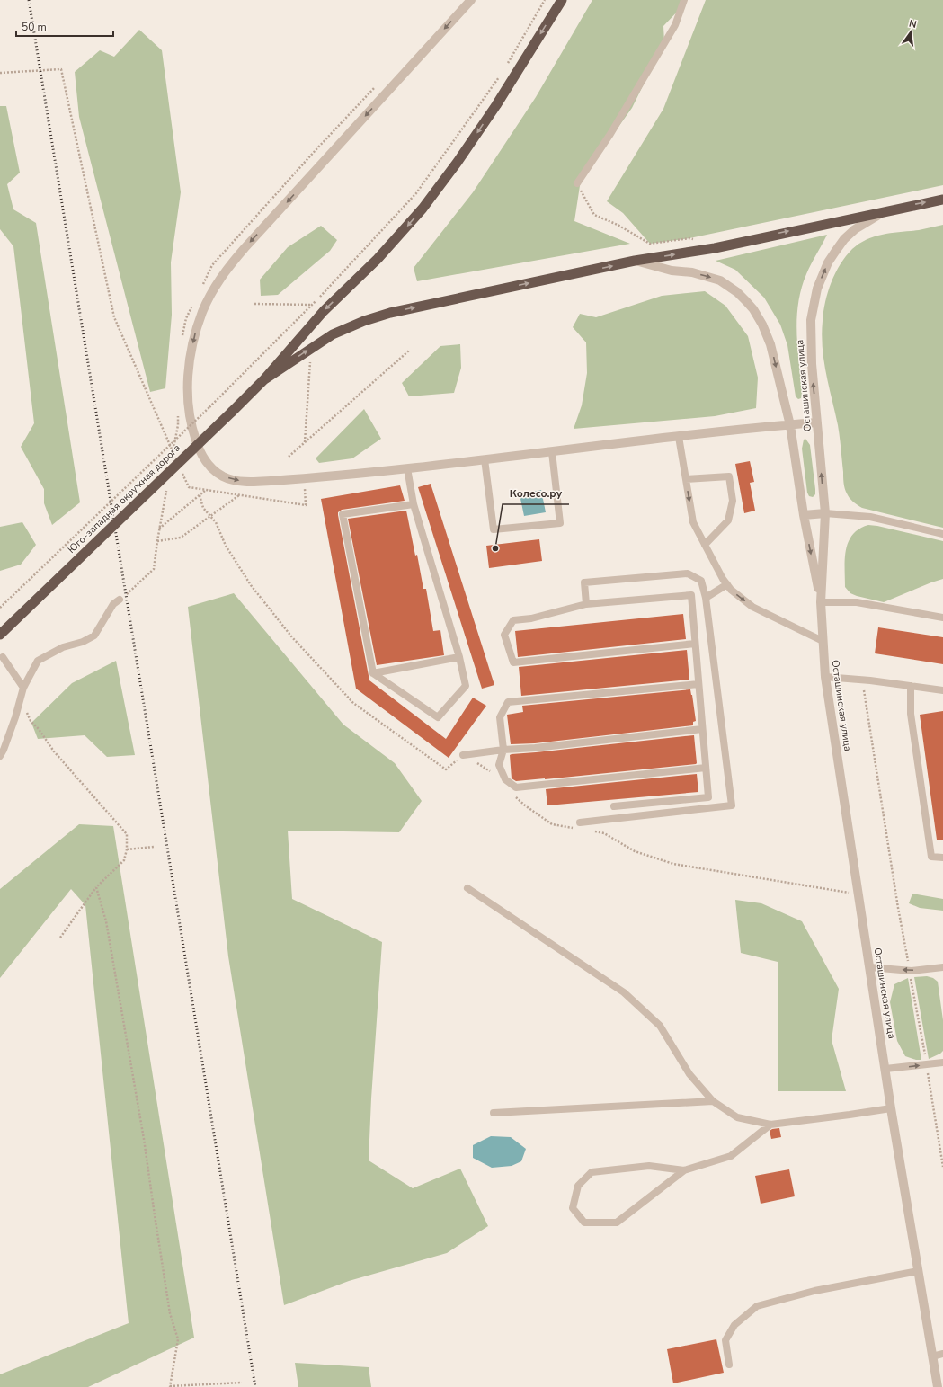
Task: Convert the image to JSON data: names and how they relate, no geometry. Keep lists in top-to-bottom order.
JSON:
{
  "streets": {
    "highway": ["Юго-западная окружная дорога"],
    "street": ["Осташинская улица"]
  },
  "places": ["Колесо.ру"],
  "scale_bar": "50 m",
  "north": "top"
}
